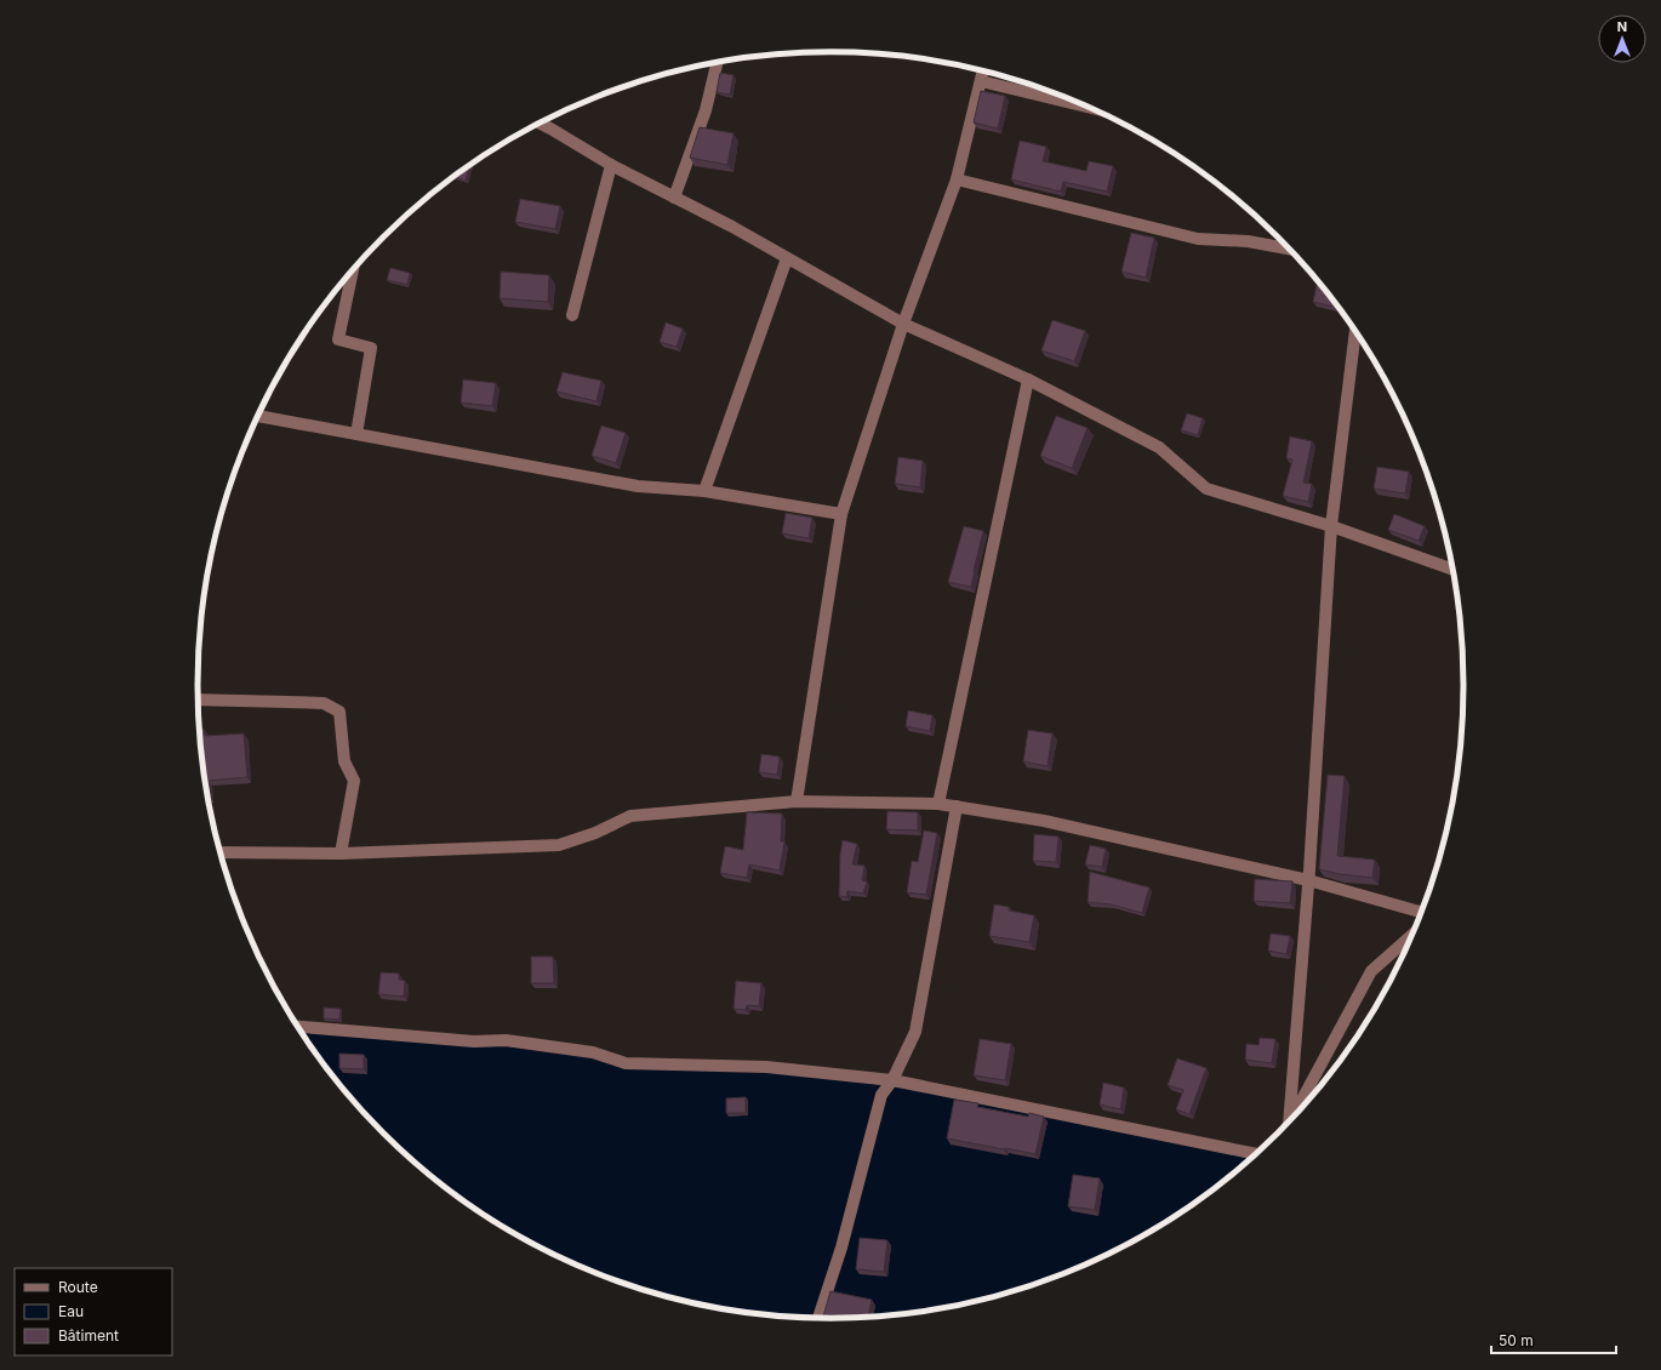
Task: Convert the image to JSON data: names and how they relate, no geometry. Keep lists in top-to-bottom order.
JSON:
{
  "legend": ["Route", "Eau", "Bâtiment"],
  "scale_bar": "50 m",
  "north": "top"
}
